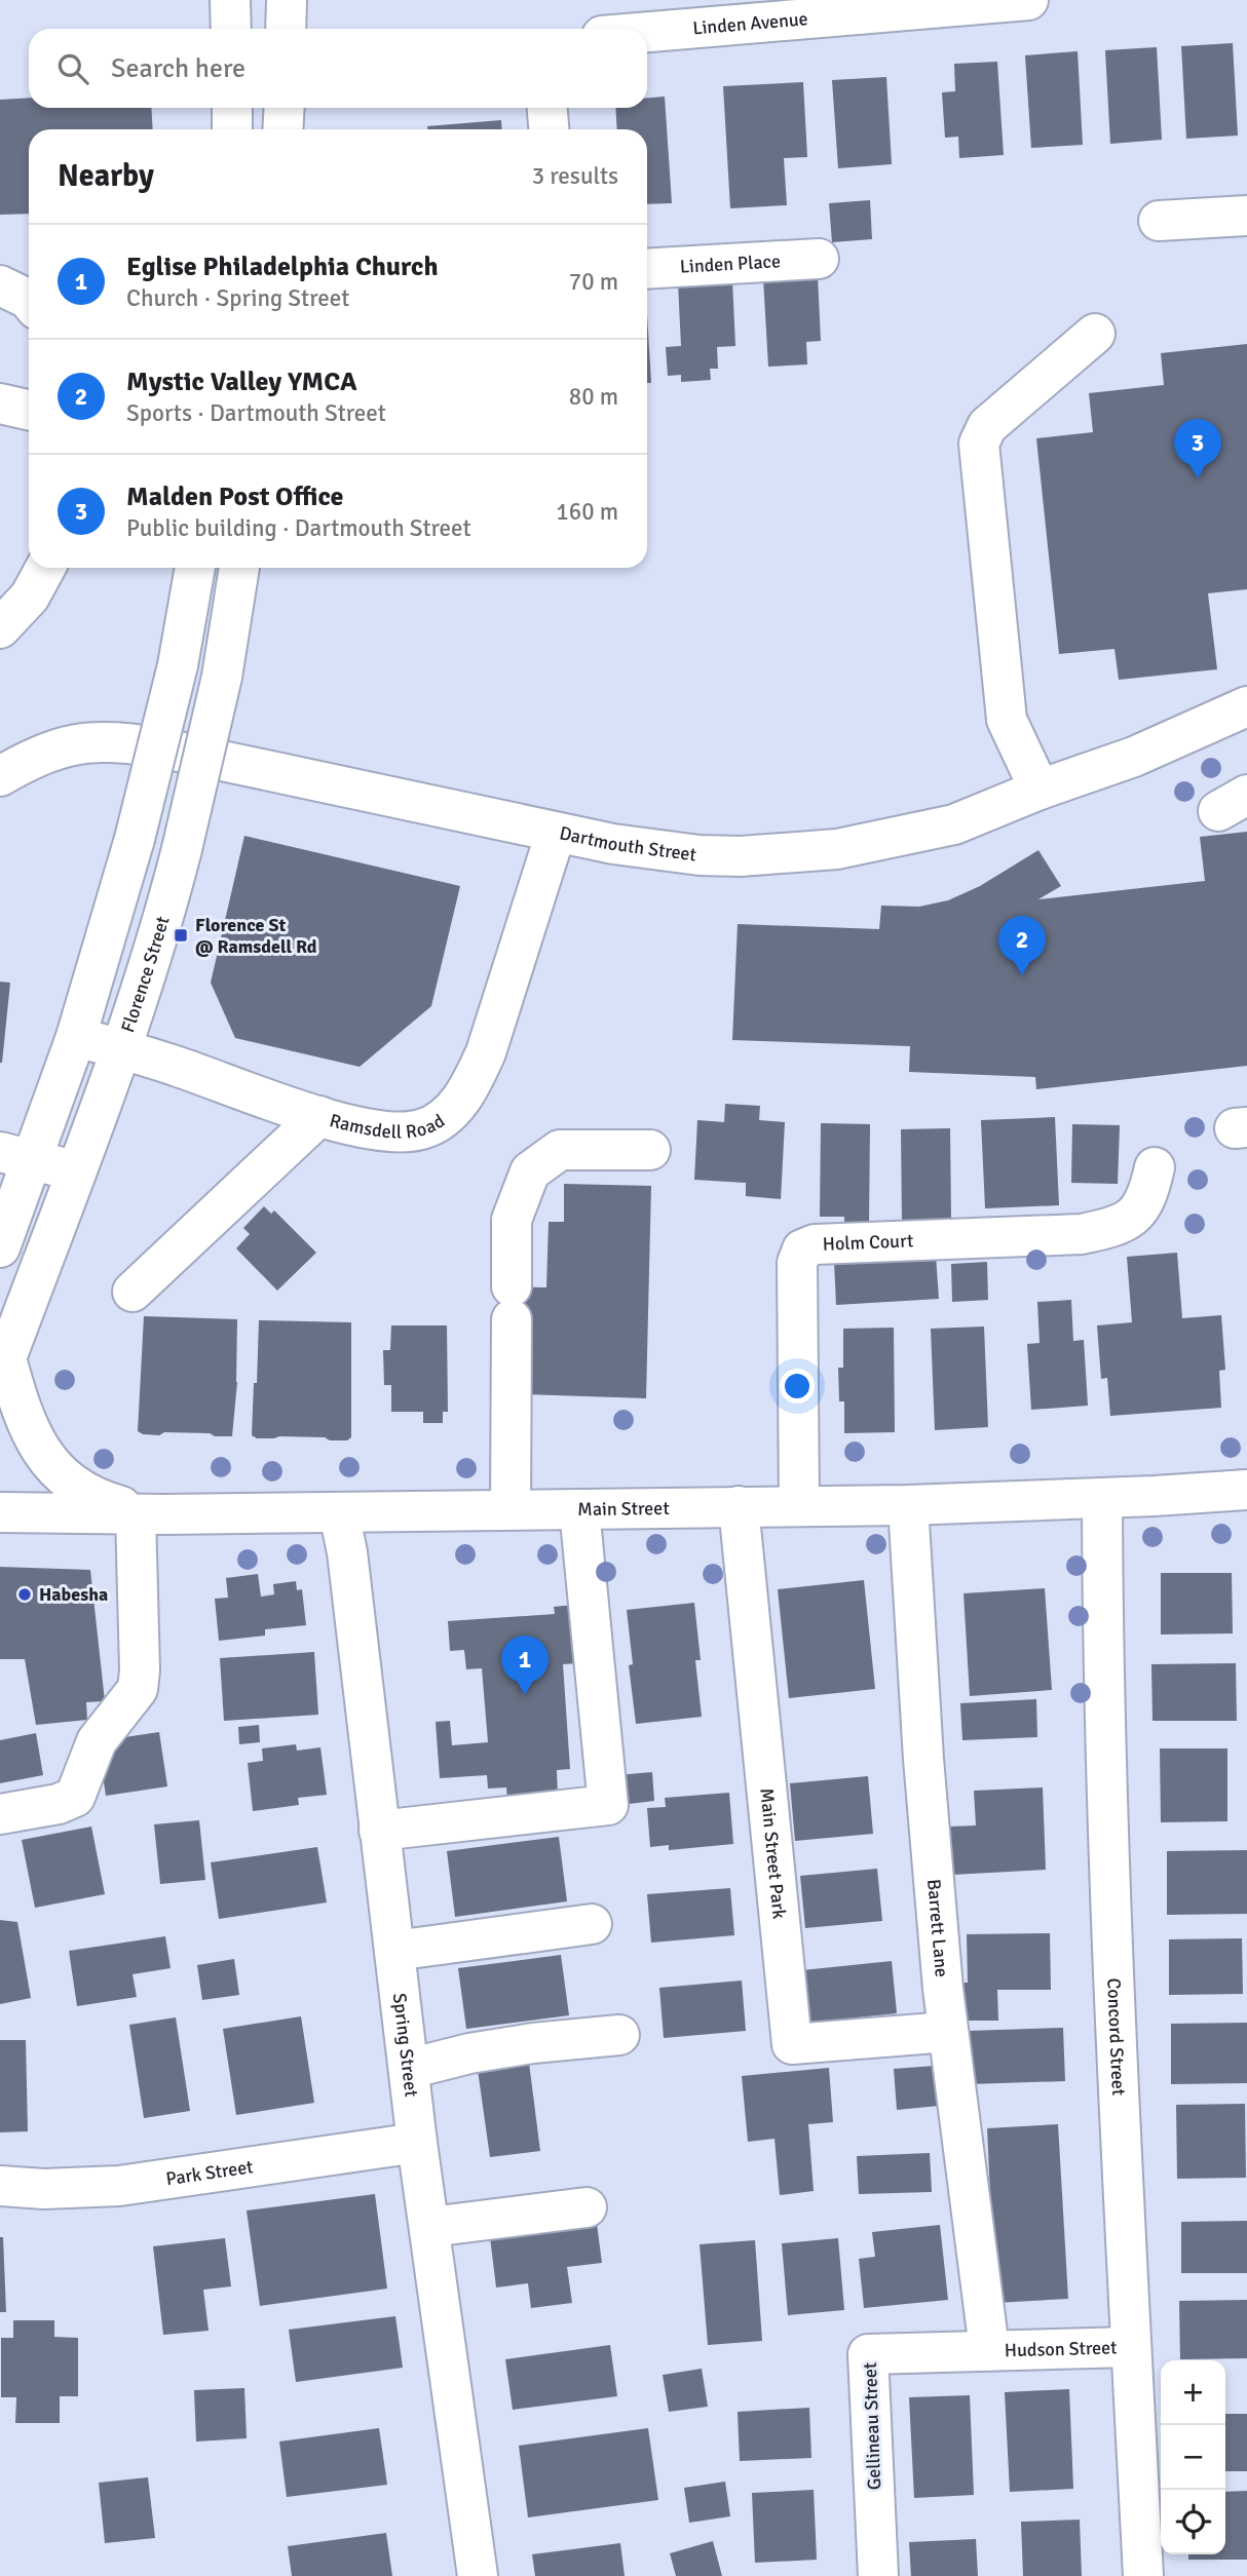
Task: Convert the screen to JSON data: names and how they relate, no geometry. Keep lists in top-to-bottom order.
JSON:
{
  "streets": {
    "street": [
      "Linden Avenue",
      "Linden Place",
      "Dartmouth Street",
      "Florence Street",
      "Ramsdell Road",
      "Holm Court",
      "Main Street",
      "Main Street Park",
      "Barrett Lane",
      "Concord Street",
      "Spring Street",
      "Park Street",
      "Hudson Street",
      "Gellineau Street"
    ]
  },
  "crossings": [
    ["Dartmouth Street", "Ramsdell Road"],
    ["Florence Street", "Ramsdell Road"],
    ["Holm Court", "Main Street"],
    ["Main Street", "Main Street Park"],
    ["Main Street", "Barrett Lane"],
    ["Main Street", "Concord Street"],
    ["Main Street", "Spring Street"],
    ["Main Street Park", "Barrett Lane"],
    ["Barrett Lane", "Hudson Street"],
    ["Barrett Lane", "Gellineau Street"],
    ["Concord Street", "Hudson Street"],
    ["Spring Street", "Park Street"],
    ["Hudson Street", "Gellineau Street"]
  ],
  "places": {
    "transit": ["Florence St @ Ramsdell Rd"],
    "other": ["Habesha"]
  },
  "page": {
    "search": "Search here",
    "heading": ["Nearby", "3 results"],
    "list": [
      {
        "mark": "1",
        "name": "Eglise Philadelphia Church",
        "note": "Church · Spring Street",
        "value": "70 m"
      },
      {
        "mark": "2",
        "name": "Mystic Valley YMCA",
        "note": "Sports · Dartmouth Street",
        "value": "80 m"
      },
      {
        "mark": "3",
        "name": "Malden Post Office",
        "note": "Public building · Dartmouth Street",
        "value": "160 m"
      }
    ],
    "pins": ["3", "2", "1"],
    "map_buttons": ["+", "−"]
  }
}
